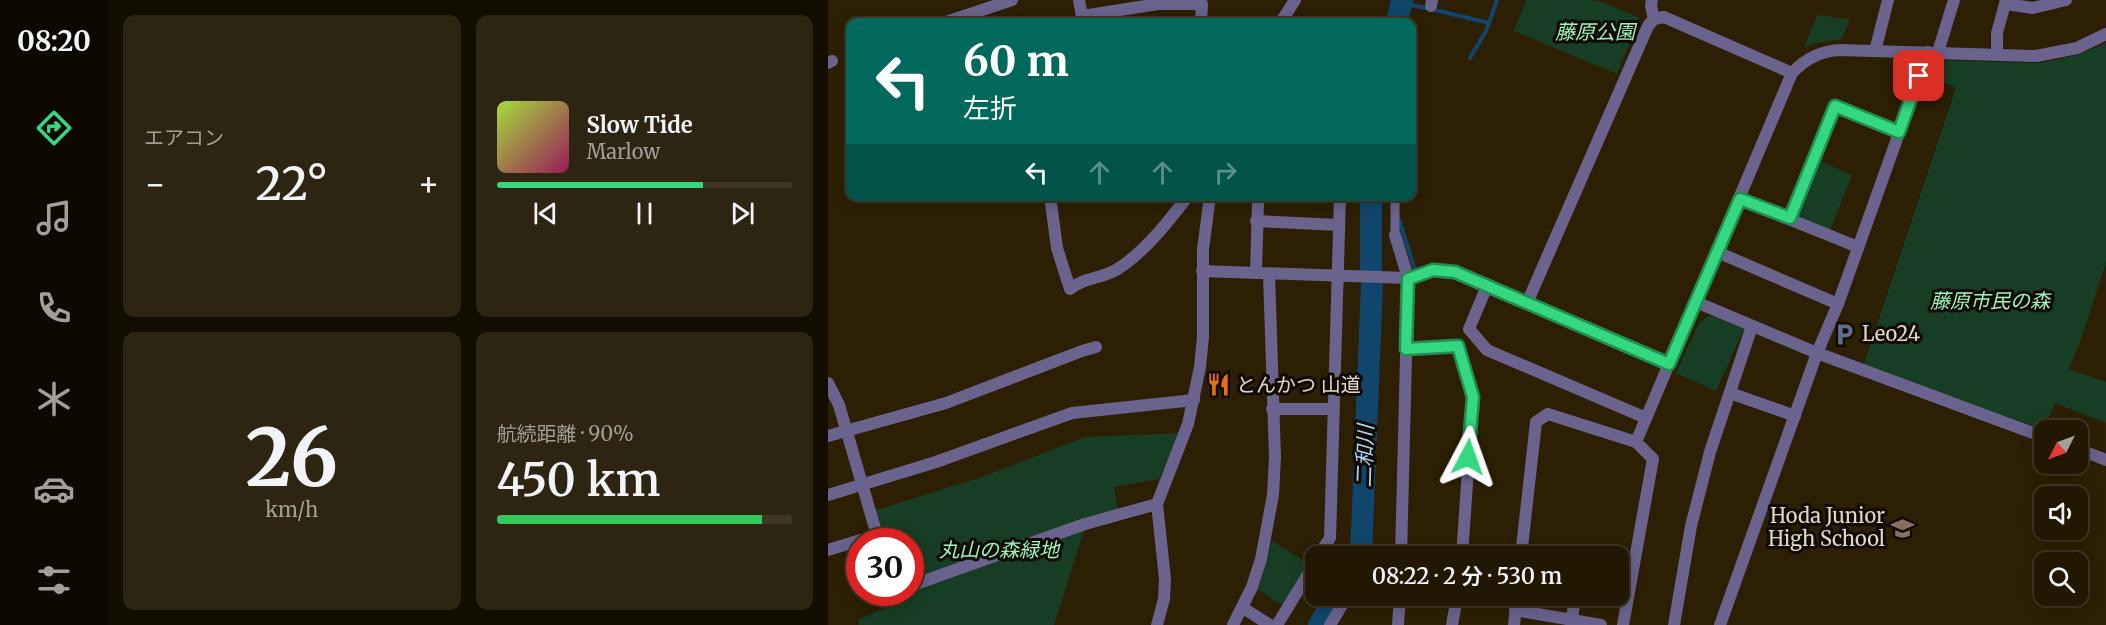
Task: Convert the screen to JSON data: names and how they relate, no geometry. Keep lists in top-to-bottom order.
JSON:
{
  "water": ["二和川"],
  "parks": ["藤原公園", "藤原市民の森", "丸山の森緑地"],
  "places": {
    "parking": ["Leo24"],
    "restaurant": ["とんかつ 山道"],
    "school or university": ["Hoda Junior High School"]
  },
  "north": "bottom left",
  "page": {
    "tabs": "08:20",
    "tile": [
      "エアコン",
      ["26", "km/h"],
      ["航続距離 · 90%", "450 km"]
    ],
    "turn": ["60 m", "左折"],
    "song": ["Slow Tide", "Marlow"],
    "heat": ["−", "22°", "+"],
    "limit": "30",
    "trip": "08:22 · 2 分 · 530 m"
  }
}
